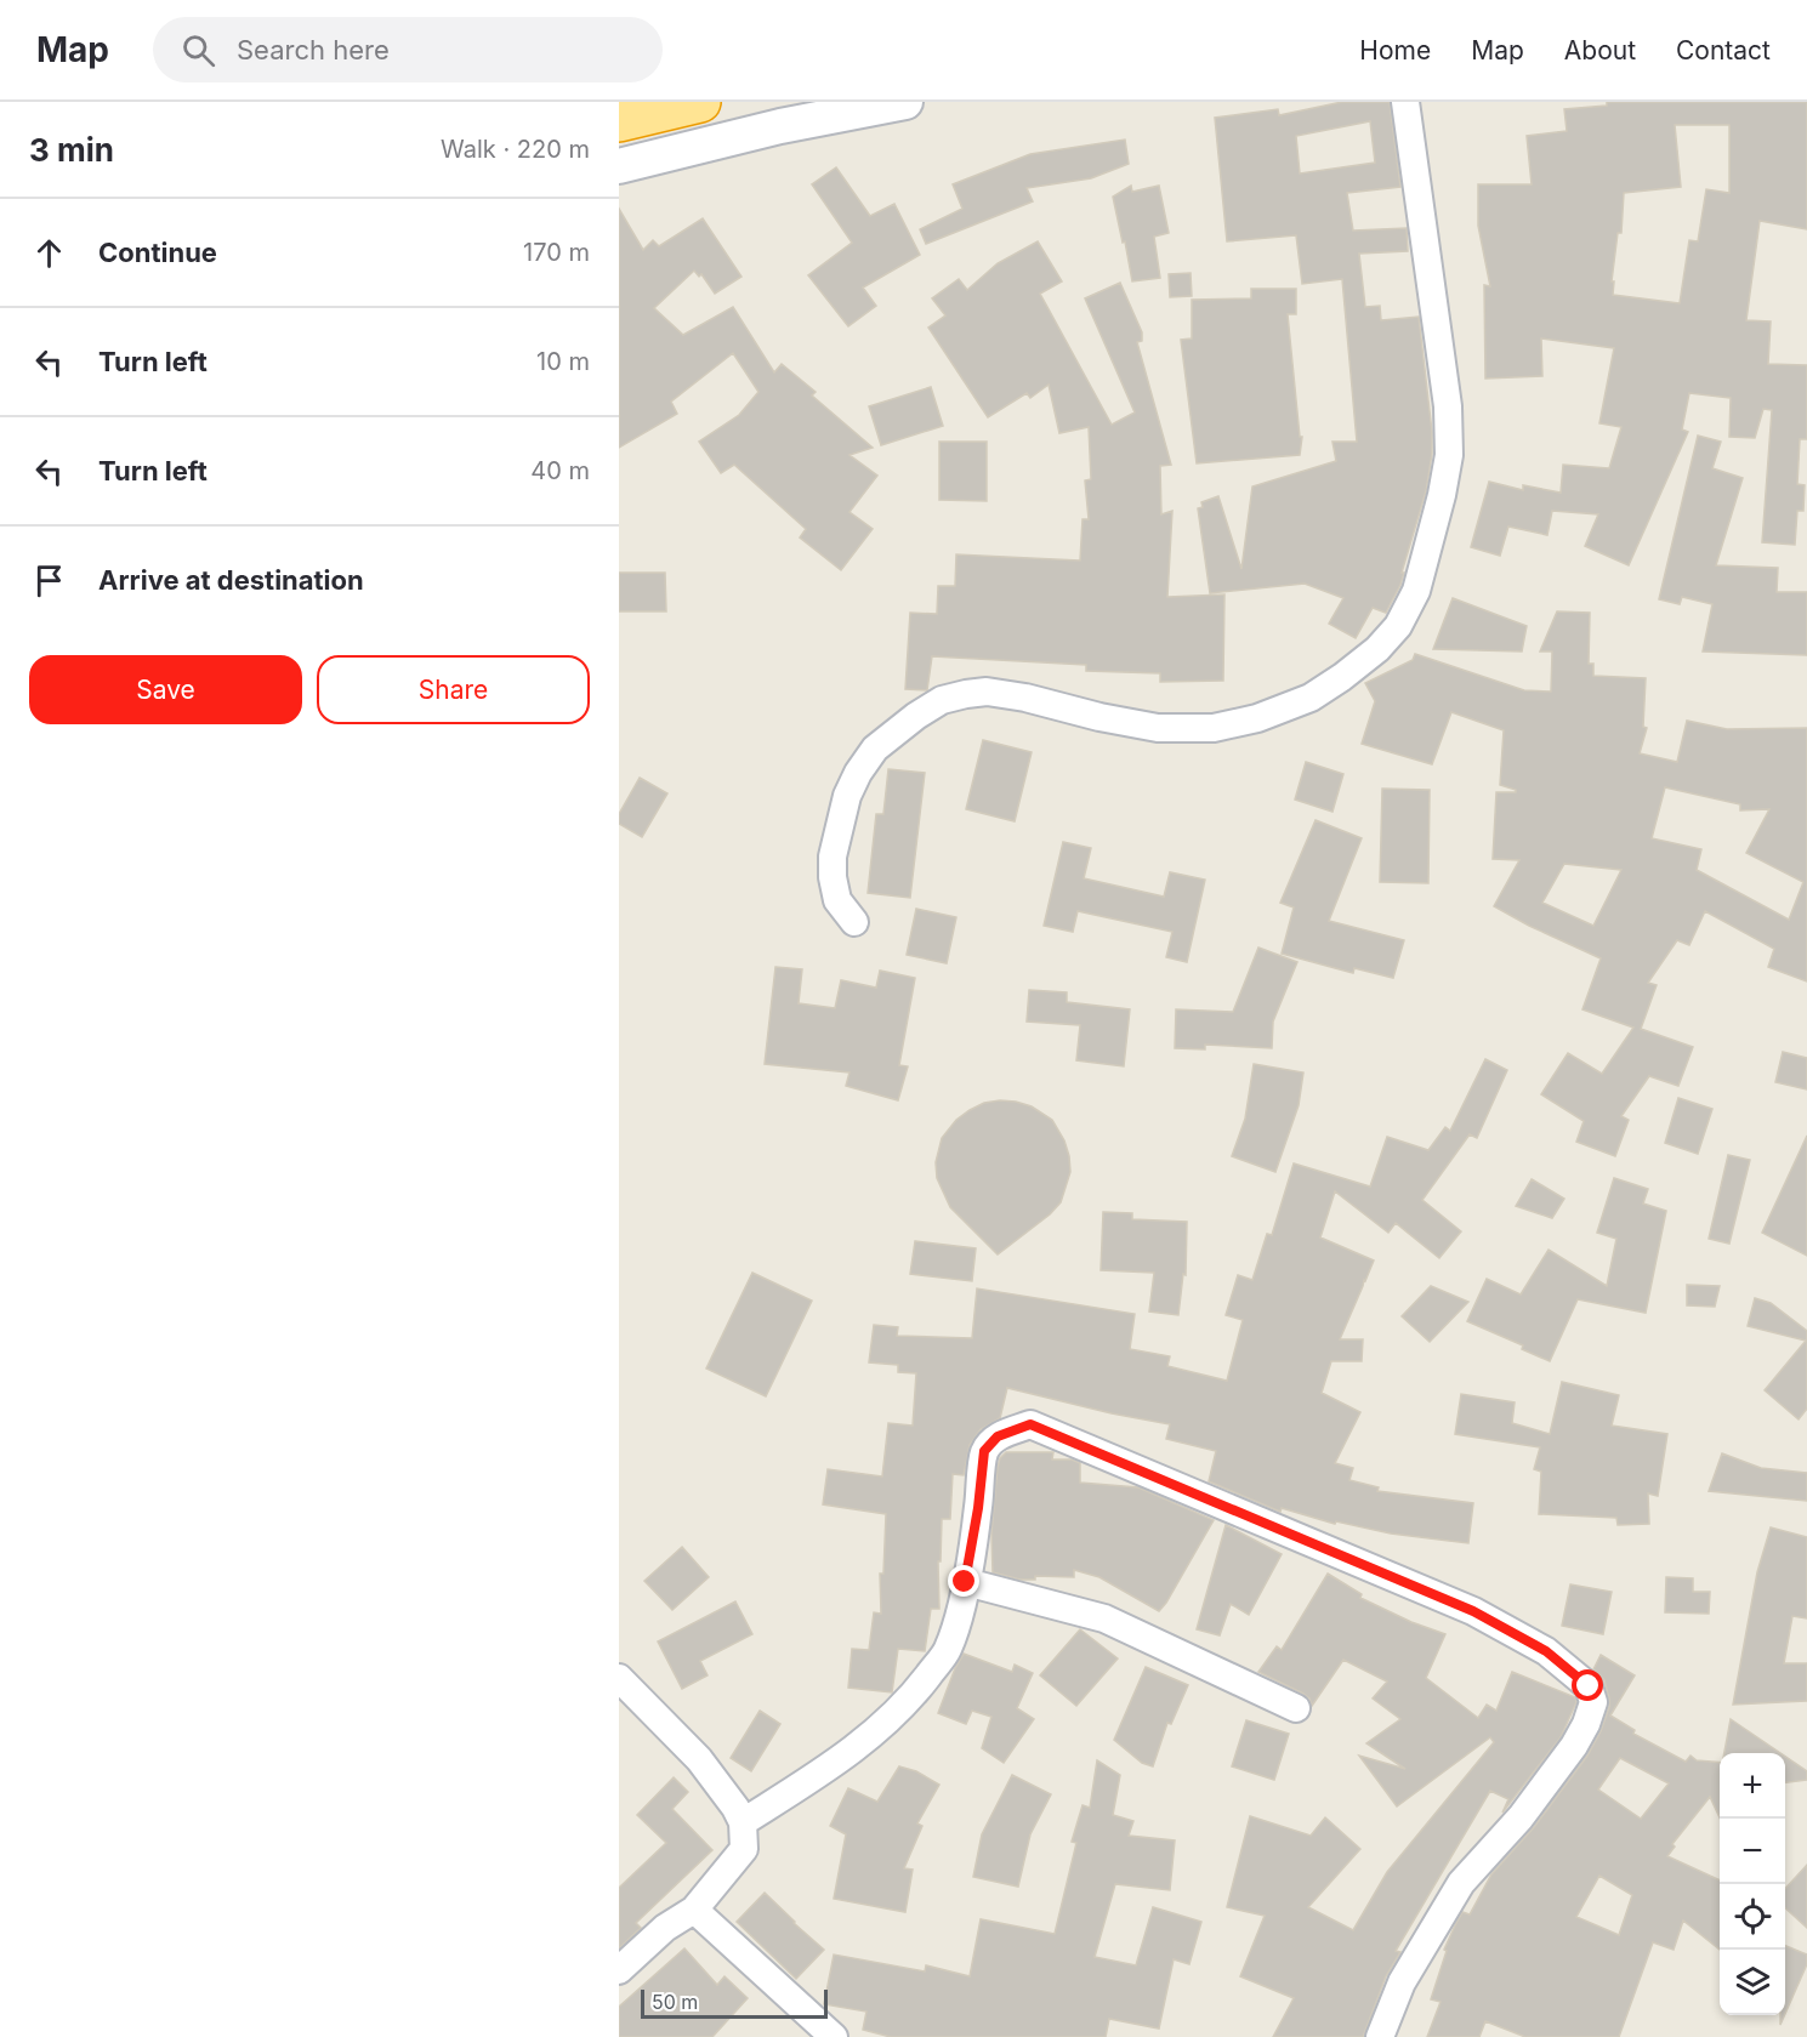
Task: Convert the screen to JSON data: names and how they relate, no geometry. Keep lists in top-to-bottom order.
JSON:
{
  "scale_bar": "50 m",
  "page": {
    "header": "Map",
    "search": "Search here",
    "nav": [
      "Home",
      "Map",
      "About",
      "Contact"
    ],
    "heading": ["3 min", "Walk · 220 m"],
    "list": [
      ["Continue", "170 m"],
      ["Turn left", "10 m"],
      ["Turn left", "40 m"],
      "Arrive at destination"
    ],
    "buttons": ["Save", "Share"],
    "map_buttons": ["+", "−"],
    "scale": "50 m"
  }
}
